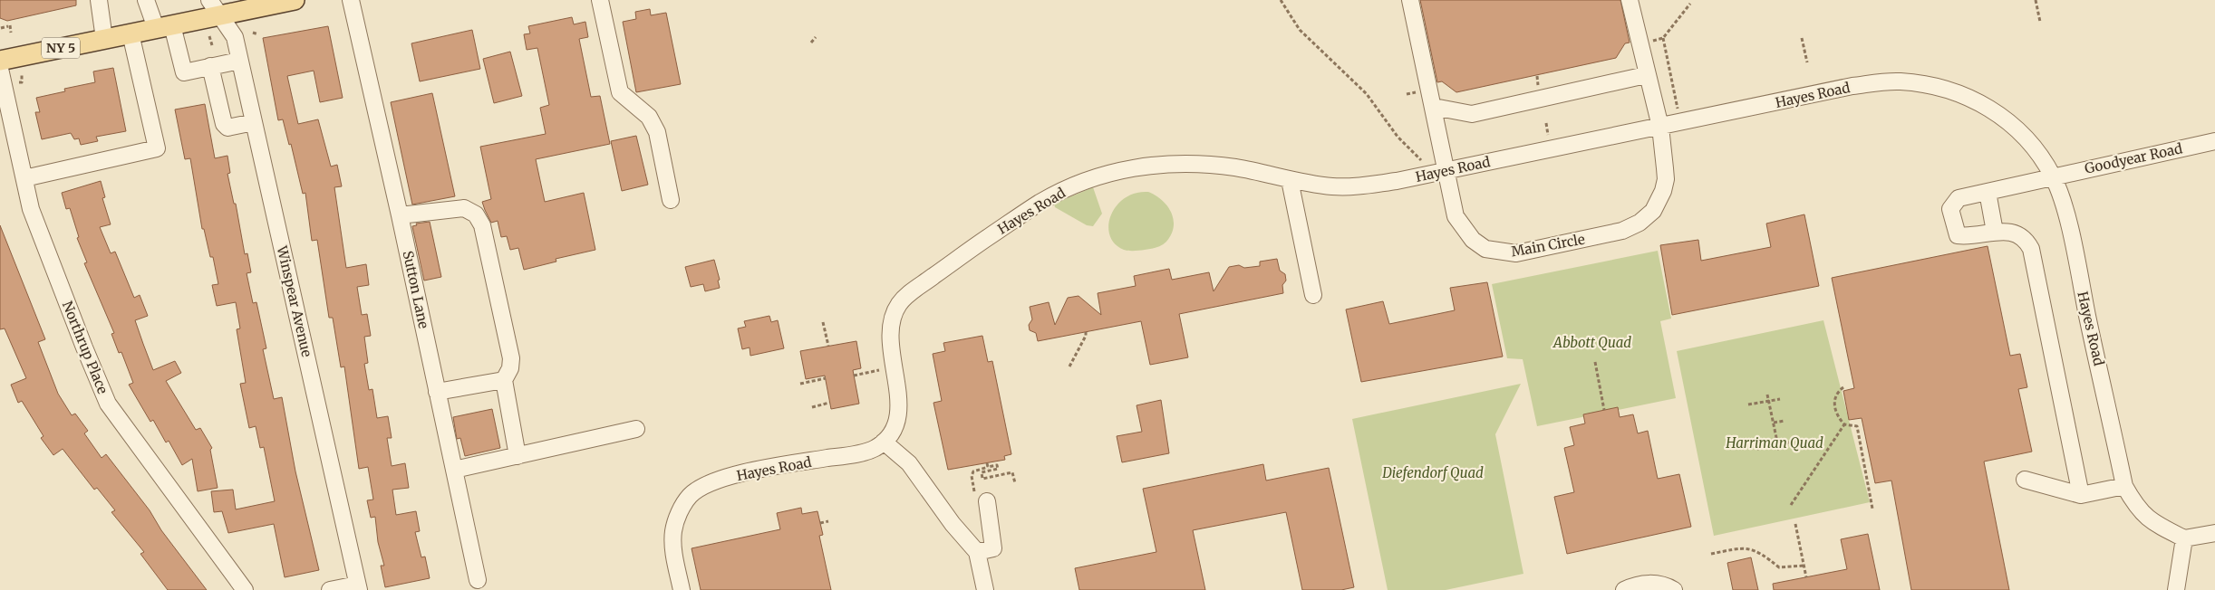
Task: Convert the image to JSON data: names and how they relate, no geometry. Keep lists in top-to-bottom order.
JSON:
{
  "streets": {
    "main road": ["NY 5"],
    "street": [
      "Hayes Road",
      "Goodyear Road",
      "Main Circle",
      "Sutton Lane",
      "Winspear Avenue",
      "Northrup Place"
    ]
  },
  "crossings": [
    ["NY 5", "Winspear Avenue"],
    ["Hayes Road", "Goodyear Road"],
    ["Hayes Road", "Main Circle"]
  ],
  "parks": ["Abbott Quad", "Harriman Quad", "Diefendorf Quad"]
}
